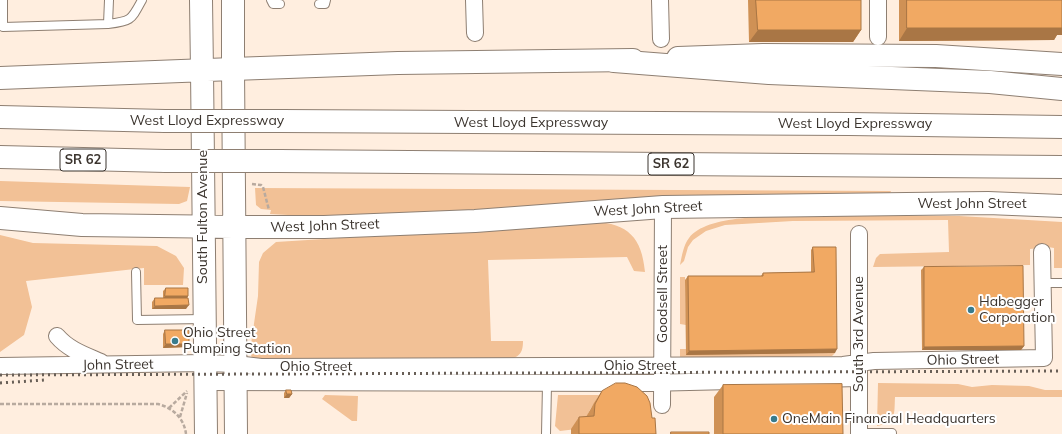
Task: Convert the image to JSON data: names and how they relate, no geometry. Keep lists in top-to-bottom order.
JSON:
{
  "streets": {
    "main road": [
      "West Lloyd Expressway",
      "SR 62",
      "West John Street",
      "South Fulton Avenue"
    ],
    "street": [
      "Goodsell Street",
      "South 3rd Avenue",
      "Ohio Street",
      "John Street"
    ]
  },
  "crossings": [
    ["West John Street", "South Fulton Avenue"],
    ["West John Street", "Goodsell Street"],
    ["South Fulton Avenue", "Ohio Street"],
    ["South Fulton Avenue", "John Street"],
    ["Goodsell Street", "Ohio Street"],
    ["South 3rd Avenue", "Ohio Street"],
    ["Ohio Street", "John Street"]
  ],
  "places": ["Habegger Corporation", "Ohio Street Pumping Station", "OneMain Financial Headquarters"]
}
